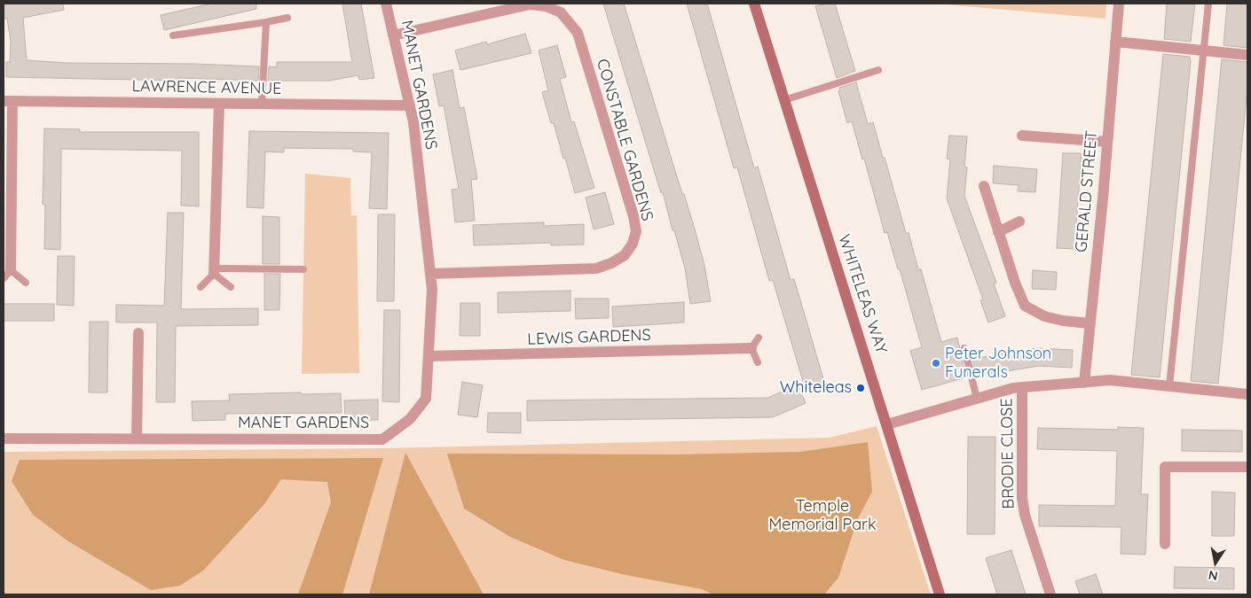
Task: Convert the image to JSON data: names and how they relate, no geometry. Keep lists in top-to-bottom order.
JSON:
{
  "streets": {
    "main road": ["WHITELEAS WAY"],
    "street": [
      "MANET GARDENS",
      "LAWRENCE AVENUE",
      "CONSTABLE GARDENS",
      "GERALD STREET",
      "LEWIS GARDENS",
      "BRODIE CLOSE"
    ]
  },
  "crossings": [
    ["MANET GARDENS", "LAWRENCE AVENUE"],
    ["MANET GARDENS", "CONSTABLE GARDENS"],
    ["MANET GARDENS", "LEWIS GARDENS"]
  ],
  "parks": ["Temple Memorial Park"],
  "places": ["Peter Johnson Funerals", "Whiteleas"],
  "north": "bottom"
}
